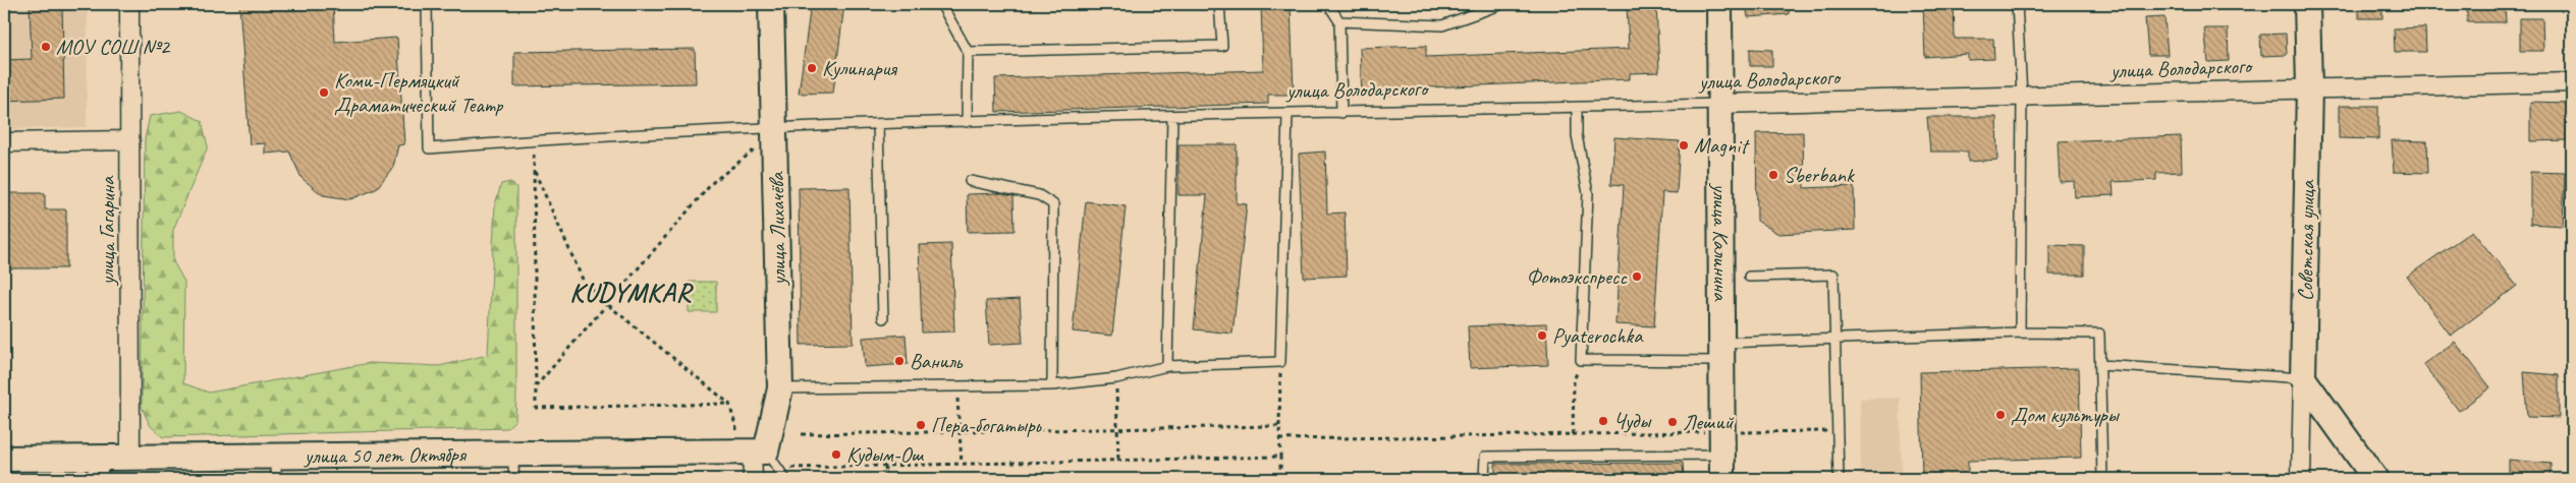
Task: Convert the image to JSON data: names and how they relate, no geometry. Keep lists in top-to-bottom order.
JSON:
{
  "streets": {
    "street": [
      "улица Володарского",
      "улица Лихачёва",
      "улица Гагарина",
      "Советская улица",
      "улица Калинина",
      "улица 50 лет Октября"
    ]
  },
  "crossings": [
    ["улица Володарского", "улица Лихачёва"],
    ["улица Володарского", "Советская улица"],
    ["улица Володарского", "улица Калинина"],
    ["улица Лихачёва", "улица 50 лет Октября"],
    ["улица Гагарина", "улица 50 лет Октября"]
  ],
  "districts": ["KUDYMKAR"],
  "places": [
    "МОУ СОШ №2",
    "Кулинария",
    "Коми-Пермяцкий Драматический Театр",
    "Magnit",
    "Sberbank",
    "Фотоэкспресс",
    "Pyaterochka",
    "Ваниль",
    "Дом культуры",
    "Чуды",
    "Леший",
    "Пера-богатырь",
    "Кудым-Ош"
  ]
}
